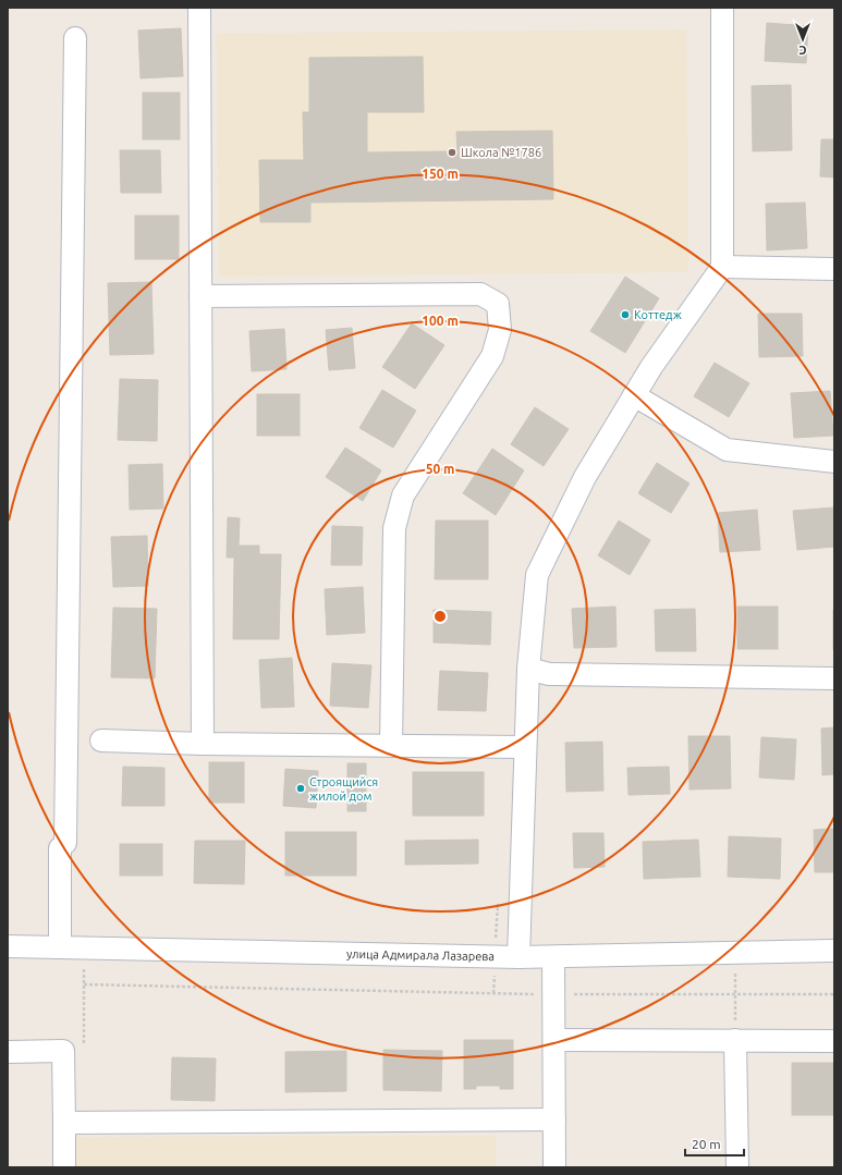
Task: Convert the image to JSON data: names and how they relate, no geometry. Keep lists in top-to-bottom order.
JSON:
{
  "streets": {
    "street": ["улица Адмирала Лазарева"]
  },
  "places": ["Школа №1786", "Коттедж", "Строящийся жилой дом"],
  "scale_bar": "20 m",
  "north": "bottom",
  "rings": ["150 m", "100 m", "50 m"]
}
